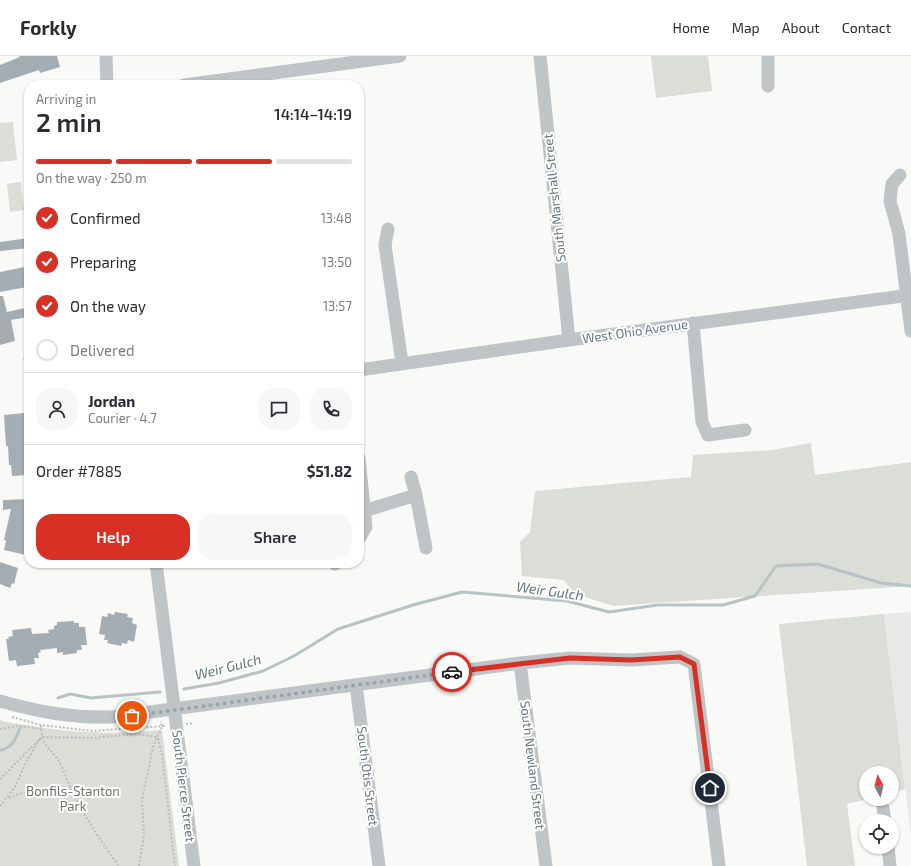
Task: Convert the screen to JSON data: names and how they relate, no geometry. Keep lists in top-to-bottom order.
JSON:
{
  "streets": {
    "street": [
      "South Marshall Street",
      "West Ohio Avenue",
      "South Newland Street",
      "South Otis Street",
      "South Pierce Street"
    ]
  },
  "crossings": [
    ["South Marshall Street", "West Ohio Avenue"]
  ],
  "water": ["Weir Gulch"],
  "parks": ["Bonfils-Stanton Park"],
  "north": "top",
  "page": {
    "header": "Forkly",
    "nav": [
      "Home",
      "Map",
      "About",
      "Contact"
    ],
    "heading": ["2 min", "Arriving in", "14:14–14:19"],
    "panel": [
      "Jordan",
      "Courier · 4.7",
      "Order #7885",
      "$51.82"
    ],
    "bar": "On the way · 250 m",
    "list": [
      ["Confirmed", "13:48"],
      ["Preparing", "13:50"],
      ["On the way", "13:57"],
      "Delivered"
    ],
    "buttons": ["Help", "Share"]
  }
}
